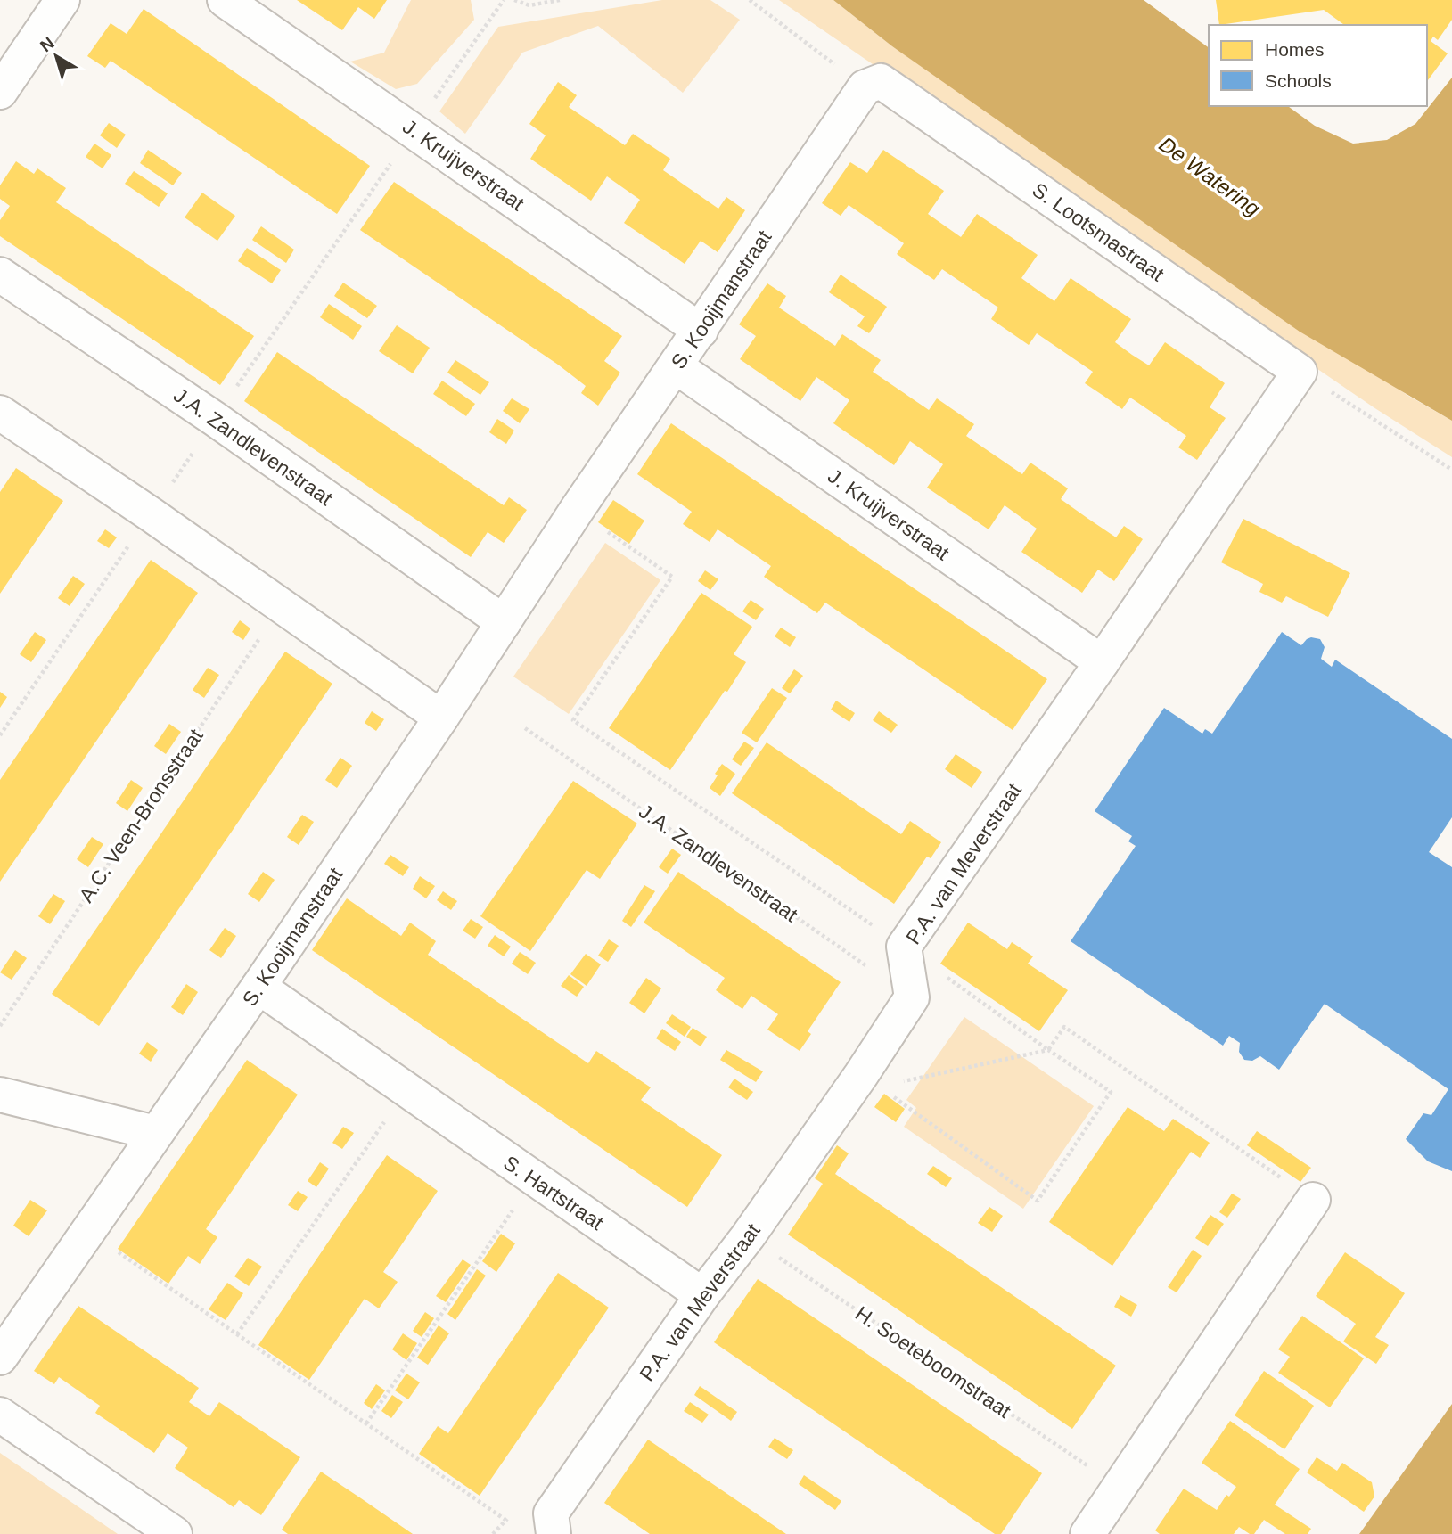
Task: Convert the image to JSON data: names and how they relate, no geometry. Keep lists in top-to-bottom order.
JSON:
{
  "streets": {
    "street": [
      "J. Kruijverstraat",
      "S. Lootsmastraat",
      "S. Kooijmanstraat",
      "J.A. Zandlevenstraat",
      "P.A. van Meverstraat",
      "S. Hartstraat"
    ],
    "path": ["A.C. Veen-Bronsstraat", "H. Soeteboomstraat"]
  },
  "crossings": [
    ["J. Kruijverstraat", "S. Kooijmanstraat"],
    ["J. Kruijverstraat", "P.A. van Meverstraat"],
    ["S. Lootsmastraat", "S. Kooijmanstraat"],
    ["S. Lootsmastraat", "P.A. van Meverstraat"],
    ["S. Kooijmanstraat", "J.A. Zandlevenstraat"],
    ["S. Kooijmanstraat", "S. Hartstraat"],
    ["J.A. Zandlevenstraat", "P.A. van Meverstraat"],
    ["P.A. van Meverstraat", "S. Hartstraat"],
    ["P.A. van Meverstraat", "H. Soeteboomstraat"]
  ],
  "water": ["De Watering"],
  "legend": ["Homes", "Schools"],
  "north": "top left"
}
